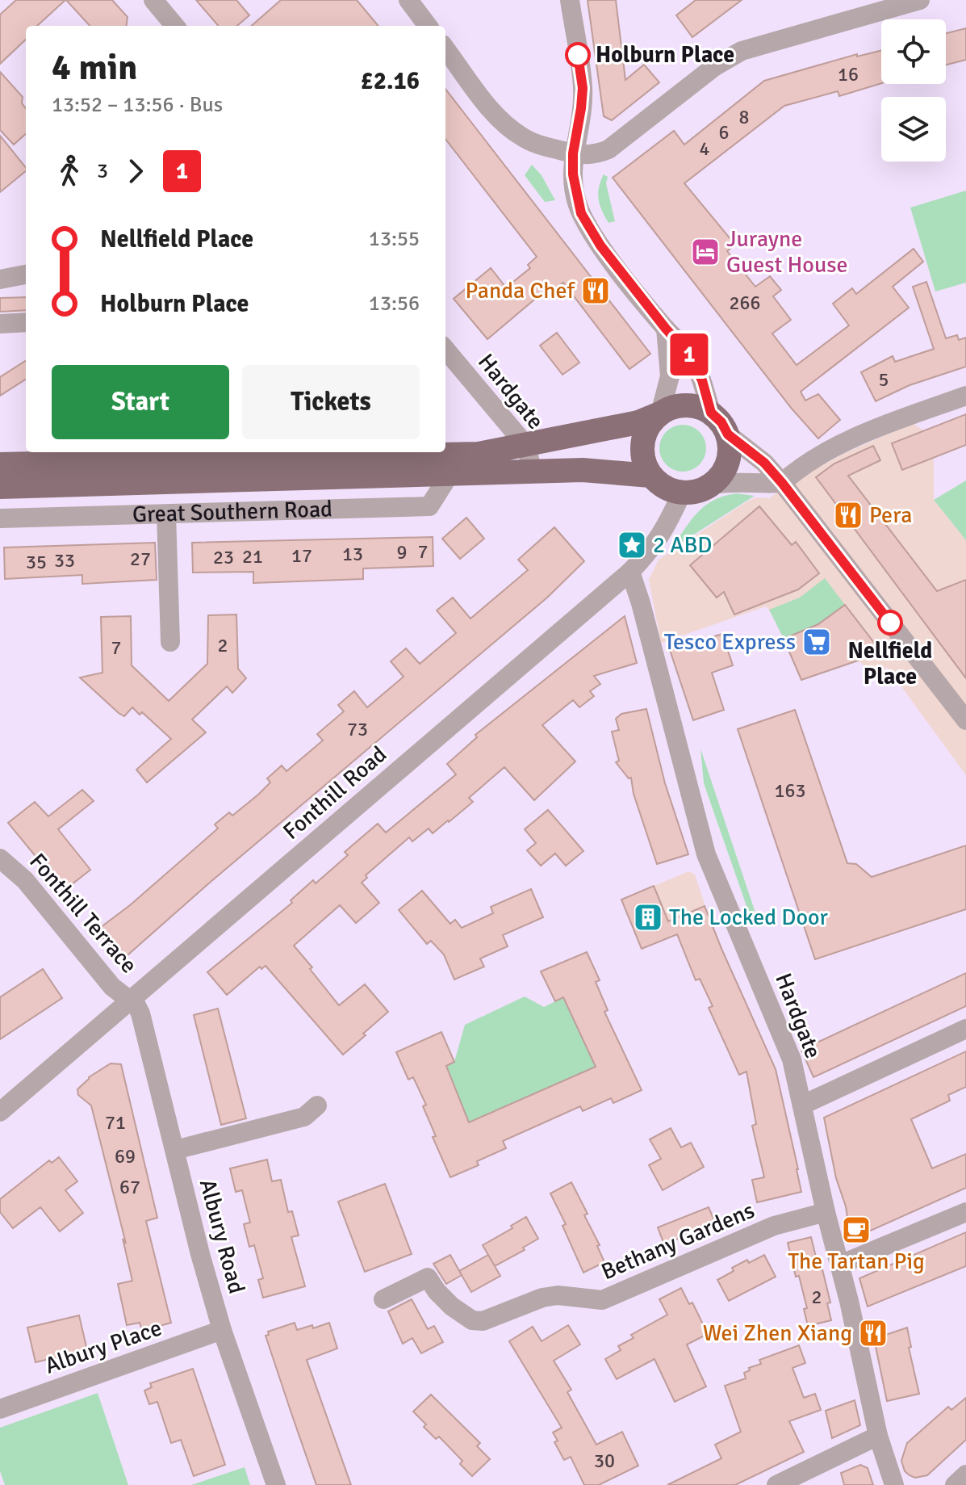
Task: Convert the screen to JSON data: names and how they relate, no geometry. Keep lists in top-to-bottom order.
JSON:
{
  "streets": {
    "main road": ["Great Southern Road"],
    "street": [
      "Hardgate",
      "Fonthill Road",
      "Fonthill Terrace",
      "Albury Road",
      "Bethany Gardens",
      "Albury Place"
    ]
  },
  "crossings": [
    ["Hardgate", "Great Southern Road"],
    ["Hardgate", "Fonthill Road"],
    ["Hardgate", "Bethany Gardens"],
    ["Great Southern Road", "Fonthill Road"],
    ["Fonthill Road", "Fonthill Terrace"],
    ["Fonthill Road", "Albury Road"],
    ["Fonthill Terrace", "Albury Road"],
    ["Albury Road", "Albury Place"]
  ],
  "places": {
    "other": ["Holburn Place", "Nellfield Place"],
    "hotel": ["Jurayne Guest House"],
    "restaurant": ["Panda Chef", "Pera", "Wei Zhen Xiang"],
    "place": ["2 ABD"],
    "supermarket": ["Tesco Express"],
    "building": ["The Locked Door"],
    "cafe": ["The Tartan Pig"]
  },
  "lines": ["bus line 1"],
  "house_numbers": [
    "16",
    "8",
    "6",
    "4",
    "266",
    "5",
    "7",
    "9",
    "13",
    "17",
    "21",
    "23",
    "27",
    "33",
    "35",
    "2",
    "7",
    "73",
    "163",
    "71",
    "69",
    "67",
    "2",
    "30"
  ],
  "page": {
    "on_map": "1",
    "heading": ["4 min", "13:52 – 13:56 · Bus", "£2.16"],
    "legs": ["3", "1"],
    "list": [
      {
        "name": "Nellfield Place",
        "value": "13:55"
      },
      {
        "name": "Holburn Place",
        "value": "13:56"
      }
    ],
    "buttons": ["Start", "Tickets"]
  }
}
